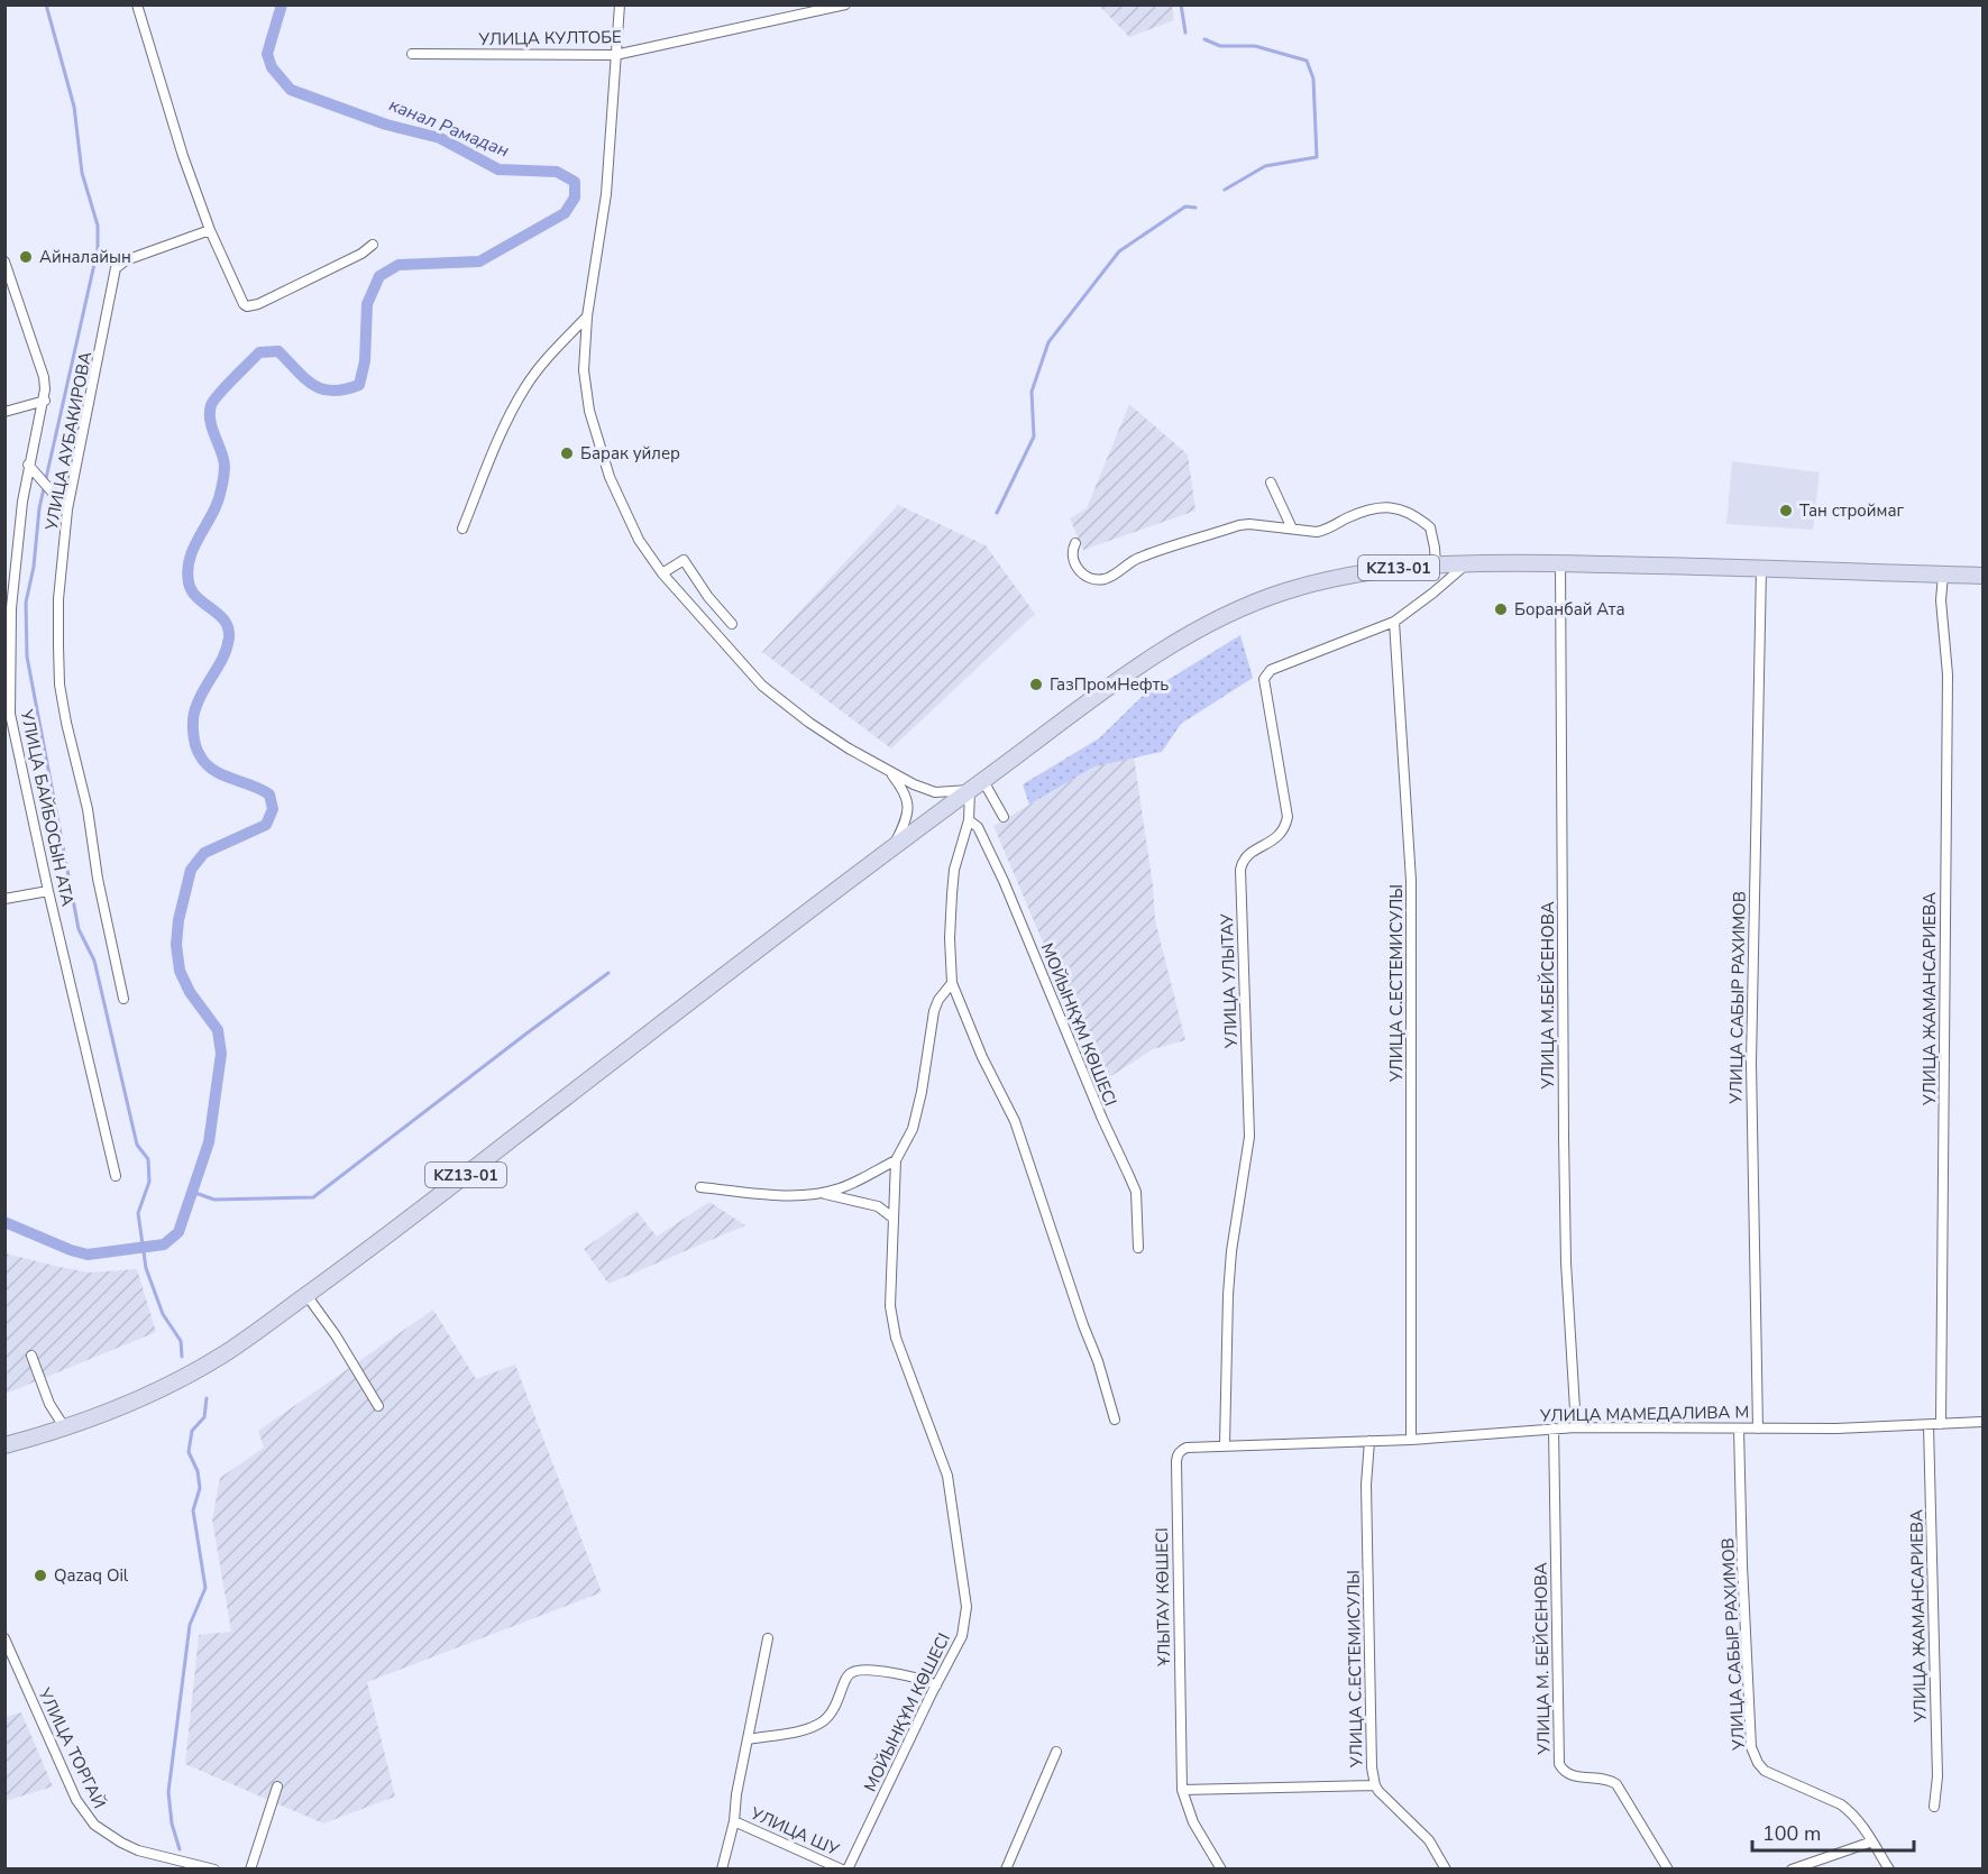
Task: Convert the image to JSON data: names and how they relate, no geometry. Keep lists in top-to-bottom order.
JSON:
{
  "streets": {
    "highway": ["KZ13-01"],
    "street": [
      "УЛИЦА КУЛТОБЕ",
      "УЛИЦА АУБАКИРОВА",
      "УЛИЦА БАЙБОСЫН АТА",
      "УЛИЦА УЛЫТАУ",
      "УЛИЦА С.ЕСТЕМИСУЛЫ",
      "УЛИЦА М.БЕЙСЕНОВА",
      "УЛИЦА САБЫР РАХИМОВ",
      "УЛИЦА ЖАМАНСАРИЕВА",
      "МОЙЫНҚҰМ КӨШЕСІ",
      "УЛИЦА МАМЕДАЛИВА М",
      "ҰЛЫТАУ КӨШЕСІ",
      "УЛИЦА М. БЕЙСЕНОВА",
      "УЛИЦА ТОРГАЙ",
      "УЛИЦА ШУ"
    ]
  },
  "crossings": [
    ["KZ13-01", "УЛИЦА М.БЕЙСЕНОВА"],
    ["KZ13-01", "УЛИЦА САБЫР РАХИМОВ"],
    ["KZ13-01", "УЛИЦА ЖАМАНСАРИЕВА"],
    ["УЛИЦА УЛЫТАУ", "УЛИЦА С.ЕСТЕМИСУЛЫ"],
    ["УЛИЦА УЛЫТАУ", "УЛИЦА МАМЕДАЛИВА М"],
    ["УЛИЦА УЛЫТАУ", "ҰЛЫТАУ КӨШЕСІ"],
    ["УЛИЦА С.ЕСТЕМИСУЛЫ", "УЛИЦА МАМЕДАЛИВА М"],
    ["УЛИЦА М.БЕЙСЕНОВА", "УЛИЦА МАМЕДАЛИВА М"],
    ["УЛИЦА САБЫР РАХИМОВ", "УЛИЦА МАМЕДАЛИВА М"],
    ["УЛИЦА ЖАМАНСАРИЕВА", "УЛИЦА МАМЕДАЛИВА М"],
    ["УЛИЦА МАМЕДАЛИВА М", "ҰЛЫТАУ КӨШЕСІ"],
    ["УЛИЦА МАМЕДАЛИВА М", "УЛИЦА М. БЕЙСЕНОВА"]
  ],
  "water": ["канал Рамадан"],
  "places": [
    "Айналайын",
    "Барак уйлер",
    "Тан строймаг",
    "Боранбай Ата",
    "ГазПромНефть",
    "Qazaq Oil"
  ],
  "scale_bar": "100 m"
}
